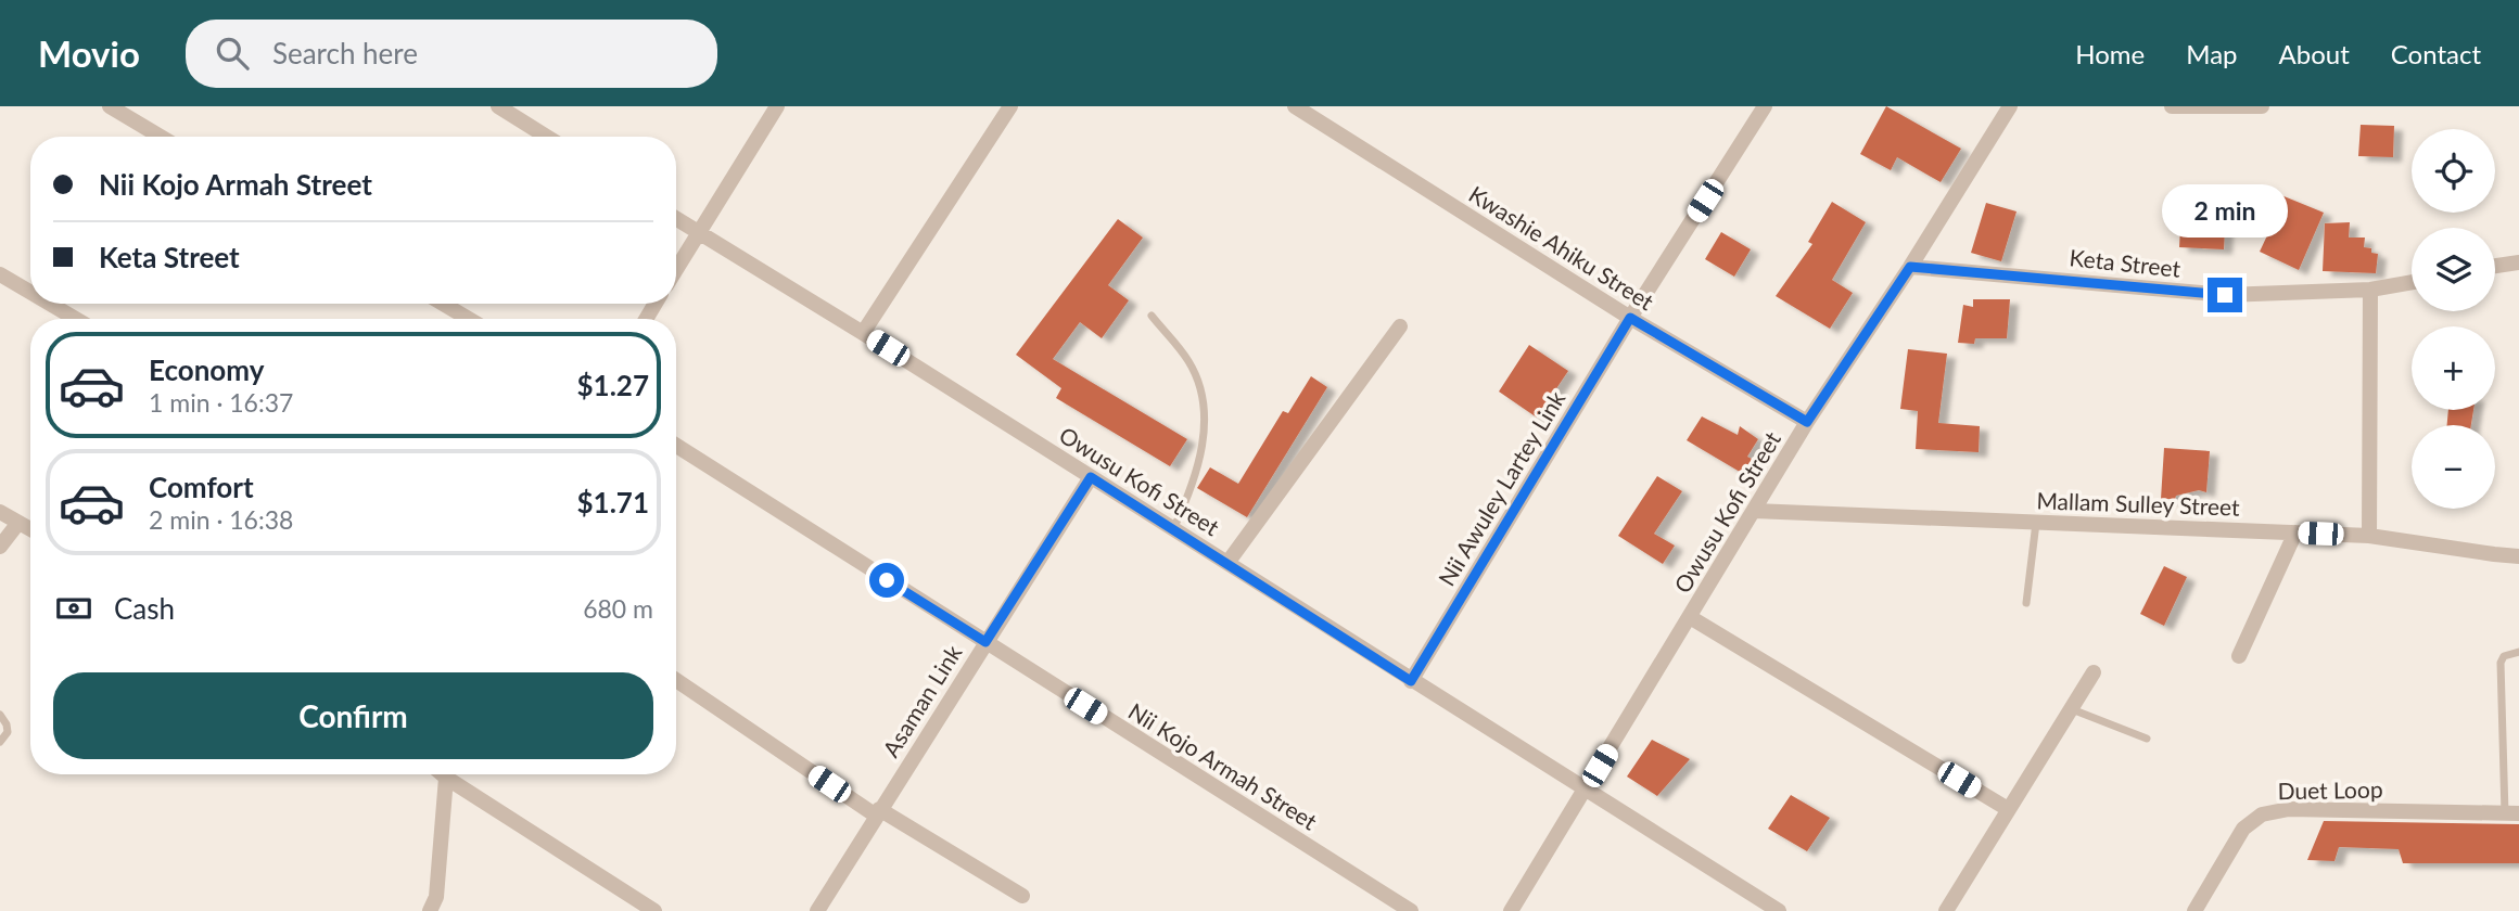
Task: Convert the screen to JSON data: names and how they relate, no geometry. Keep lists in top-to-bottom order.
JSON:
{
  "streets": {
    "street": [
      "Kwashie Ahiku Street",
      "Keta Street",
      "Owusu Kofi Street",
      "Nii Awuley Lartey Link",
      "Mallam Sulley Street",
      "Asaman Link",
      "Nii Kojo Armah Street",
      "Duet Loop"
    ]
  },
  "crossings": [
    ["Kwashie Ahiku Street", "Owusu Kofi Street"],
    ["Kwashie Ahiku Street", "Nii Awuley Lartey Link"],
    ["Keta Street", "Owusu Kofi Street"],
    ["Owusu Kofi Street", "Nii Awuley Lartey Link"],
    ["Owusu Kofi Street", "Mallam Sulley Street"],
    ["Owusu Kofi Street", "Asaman Link"],
    ["Asaman Link", "Nii Kojo Armah Street"]
  ],
  "page": {
    "header": "Movio",
    "search": "Search here",
    "nav": [
      "Home",
      "Map",
      "About",
      "Contact"
    ],
    "map_buttons": ["+", "−"],
    "banner": ["Nii Kojo Armah Street", "Keta Street"],
    "bubble": "2 min",
    "list": [
      {
        "name": "Economy",
        "note": "1 min · 16:37",
        "value": "$1.27"
      },
      {
        "name": "Comfort",
        "note": "2 min · 16:38",
        "value": "$1.71"
      }
    ],
    "pay": ["Cash", "680 m"],
    "buttons": "Confirm"
  }
}
